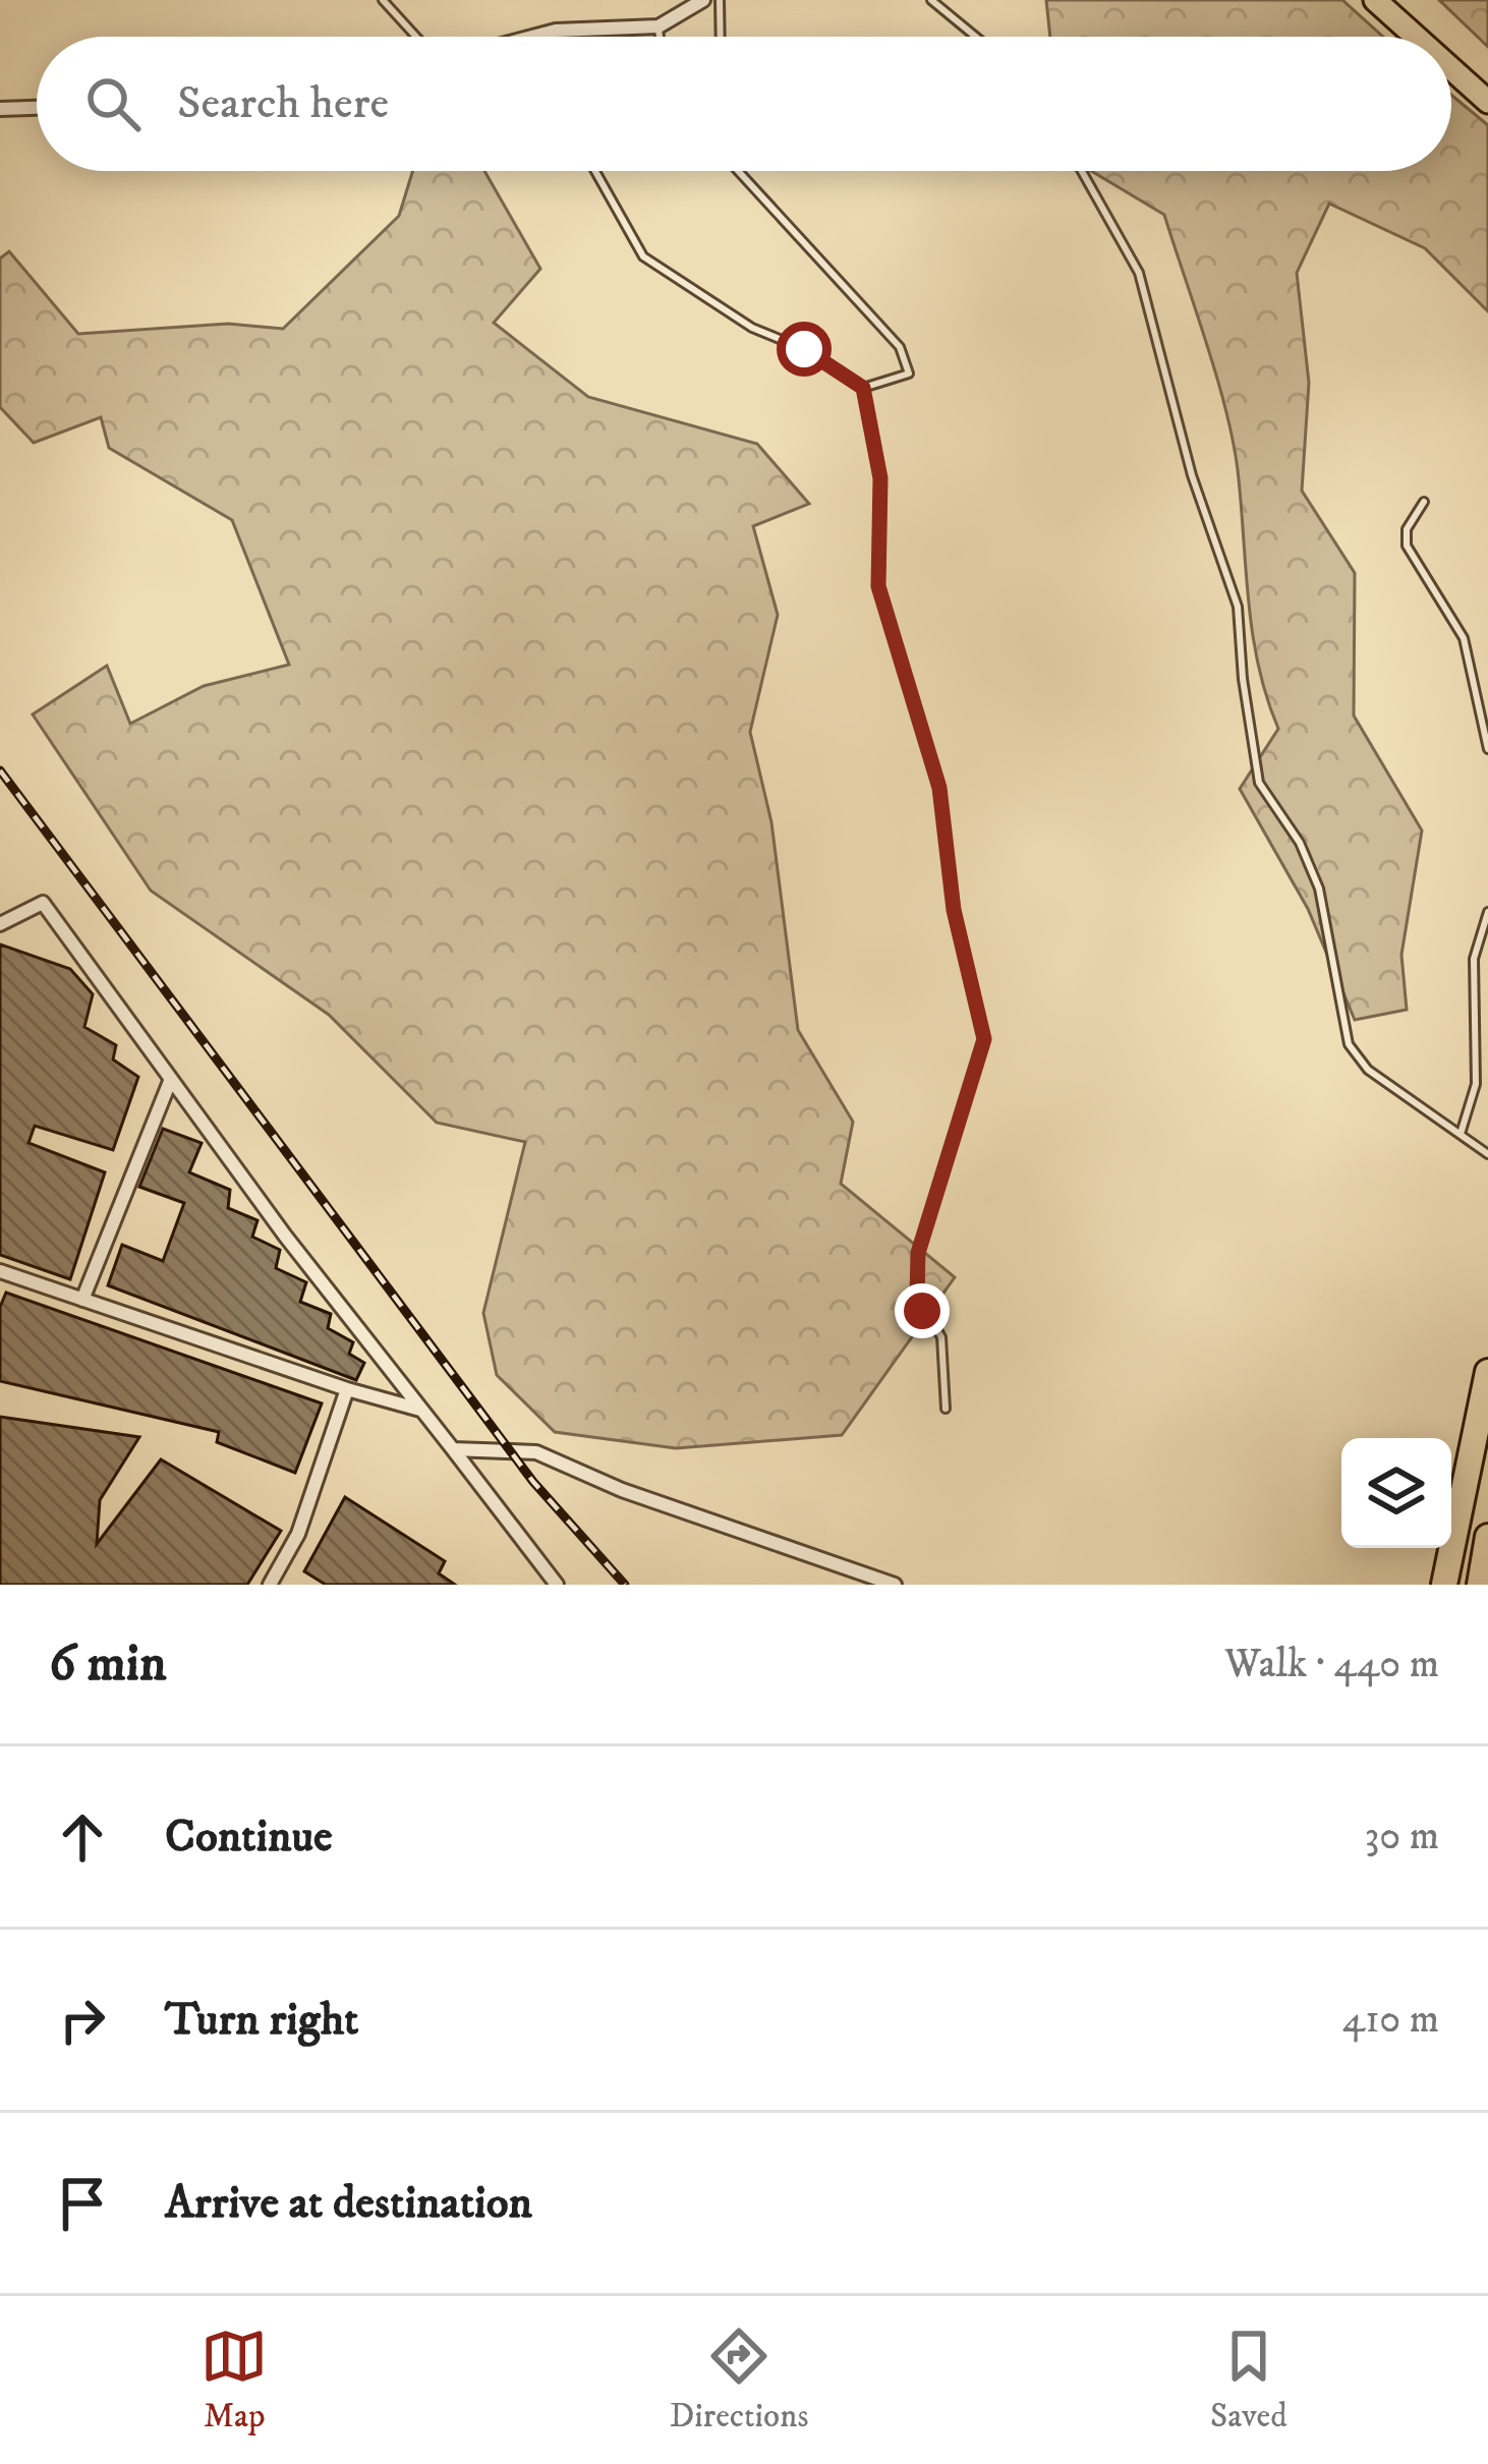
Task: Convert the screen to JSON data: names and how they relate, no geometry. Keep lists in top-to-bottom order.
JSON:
{
  "page": {
    "search": "Search here",
    "heading": ["6 min", "Walk · 440 m"],
    "list": [
      ["Continue", "30 m"],
      ["Turn right", "410 m"],
      "Arrive at destination"
    ],
    "nav": ["Map", "Directions", "Saved"]
  }
}
